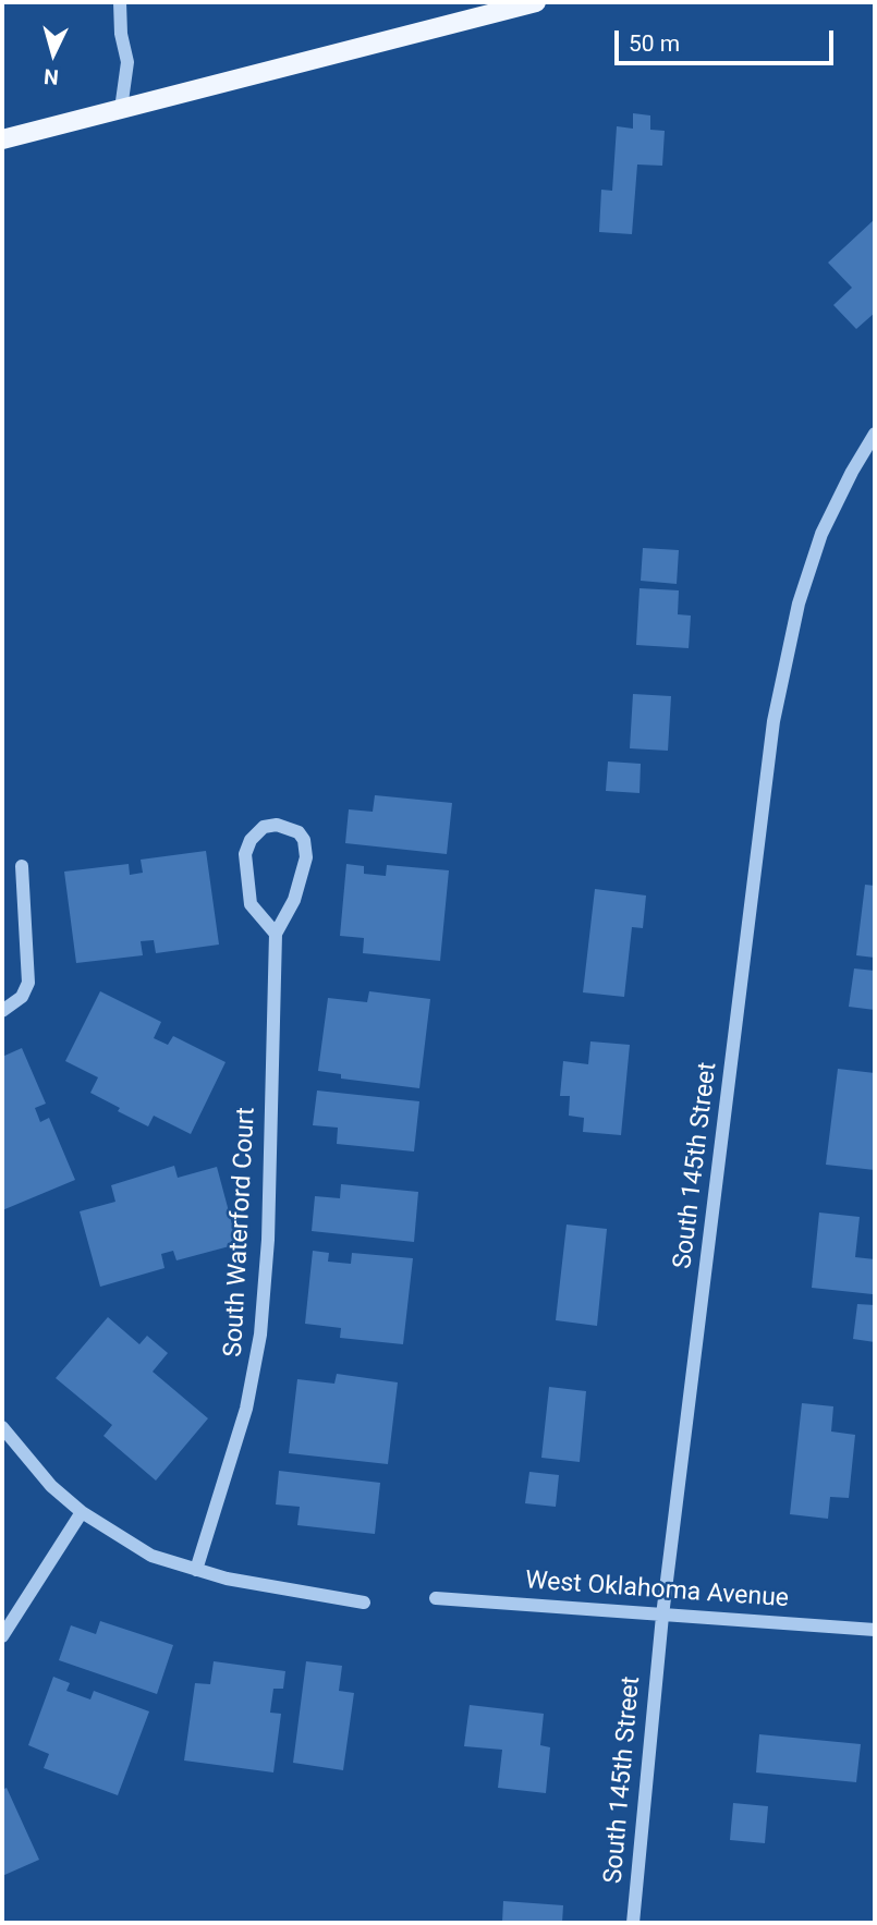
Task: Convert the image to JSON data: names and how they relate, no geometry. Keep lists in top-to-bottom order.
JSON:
{
  "streets": {
    "street": ["South 145th Street", "South Waterford Court", "West Oklahoma Avenue"]
  },
  "crossings": [
    ["South 145th Street", "West Oklahoma Avenue"]
  ],
  "scale_bar": "50 m",
  "north": "bottom"
}
